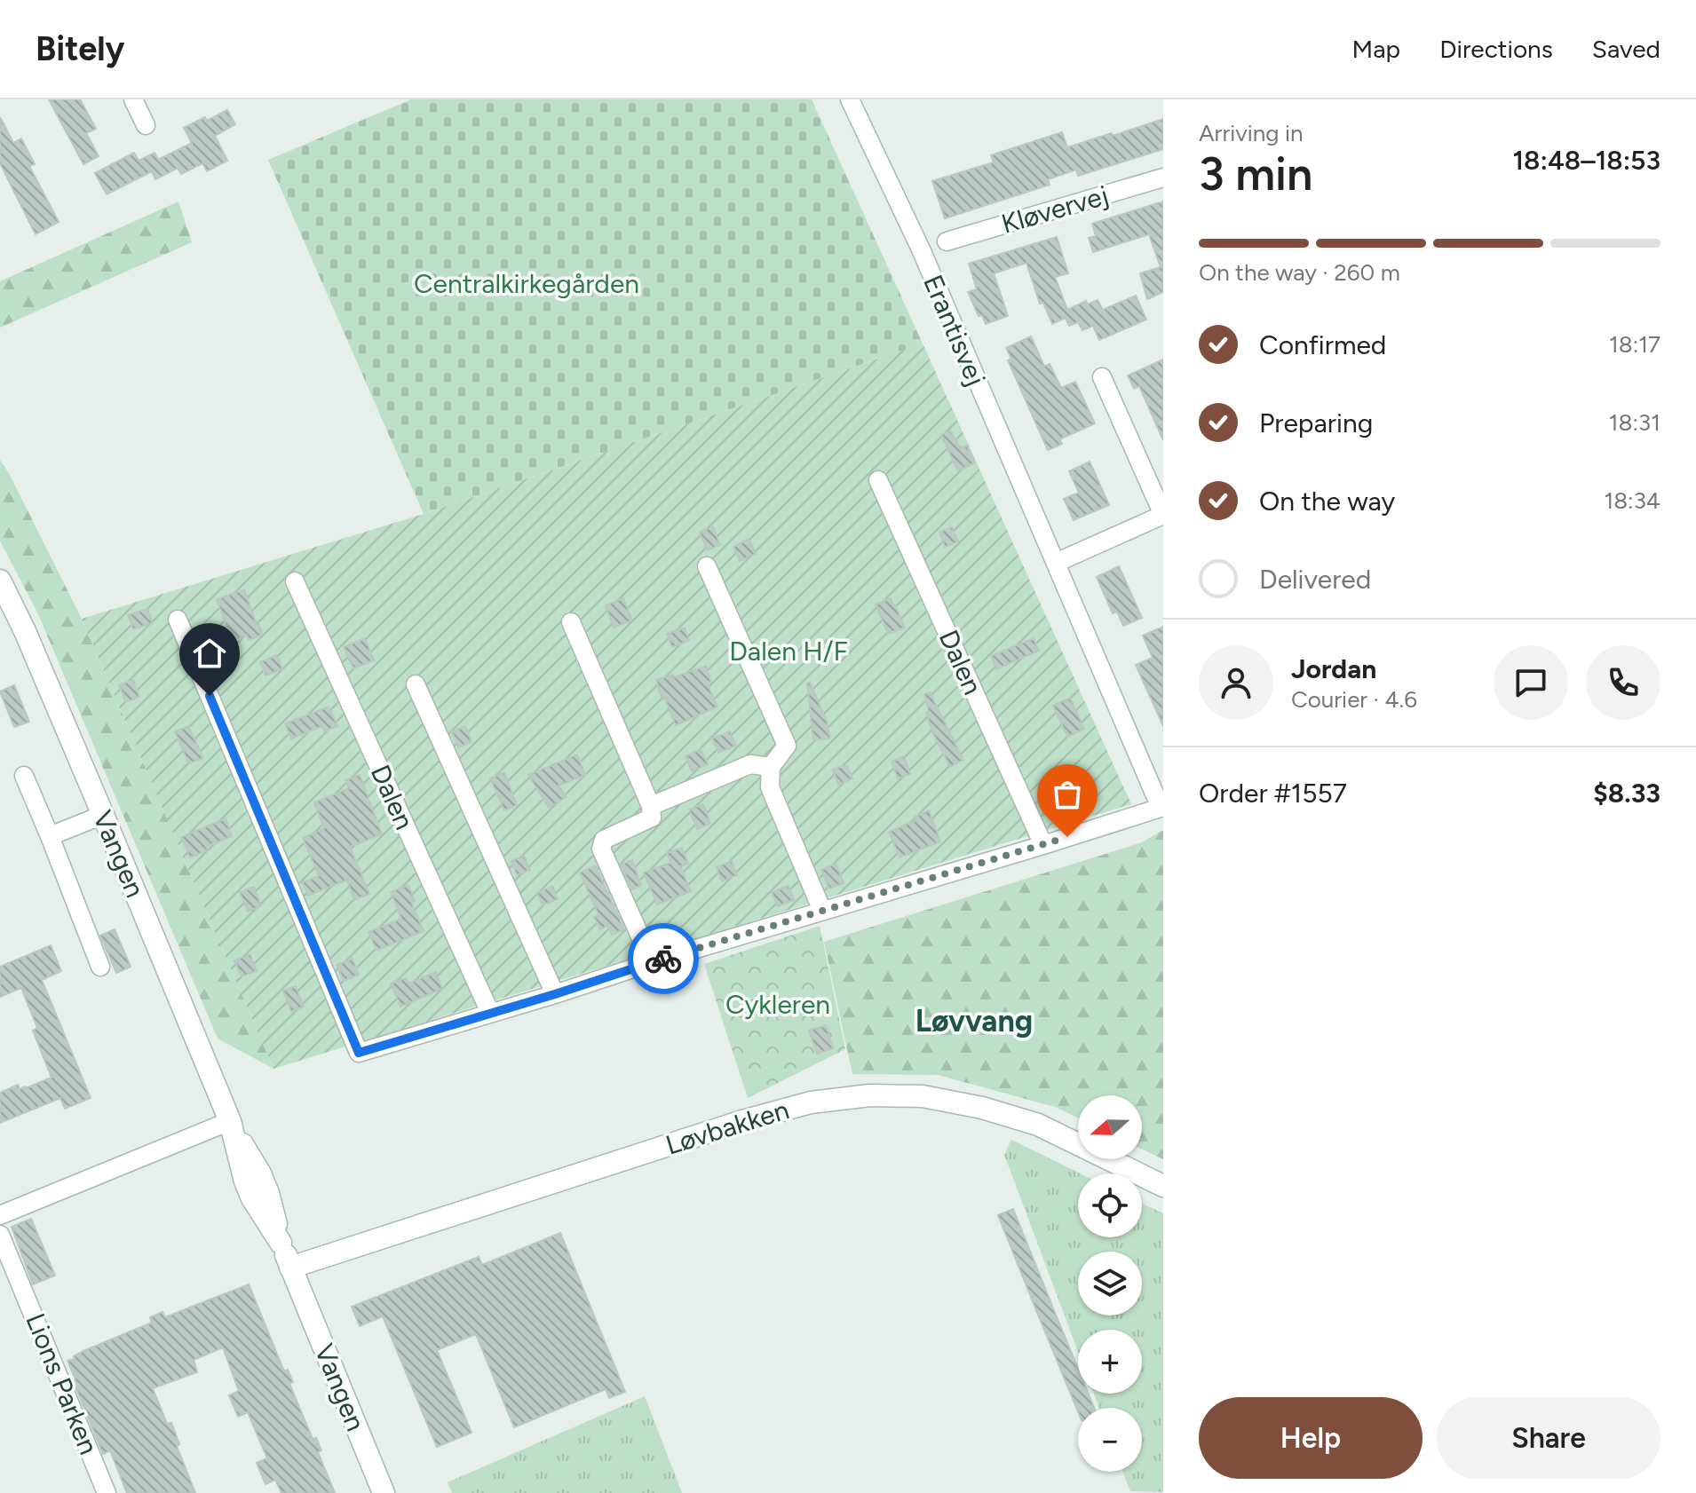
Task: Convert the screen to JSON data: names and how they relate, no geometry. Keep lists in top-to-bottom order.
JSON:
{
  "streets": {
    "street": [
      "Kløvervej",
      "Erantisvej",
      "Dalen",
      "Vangen",
      "Løvbakken",
      "Lions Parken"
    ]
  },
  "crossings": [
    ["Vangen", "Løvbakken"]
  ],
  "districts": ["Løvvang"],
  "parks": ["Centralkirkegården", "Dalen H/F", "Cykleren"],
  "north": "left",
  "page": {
    "header": "Bitely",
    "nav": ["Map", "Directions", "Saved"],
    "heading": ["3 min", "Arriving in", "18:48–18:53"],
    "panel": [
      "Jordan",
      "Courier · 4.6",
      "Order #1557",
      "$8.33"
    ],
    "bar": "On the way · 260 m",
    "list": [
      ["Confirmed", "18:17"],
      ["Preparing", "18:31"],
      ["On the way", "18:34"],
      "Delivered"
    ],
    "map_buttons": ["+", "−"],
    "buttons": ["Help", "Share"]
  }
}
